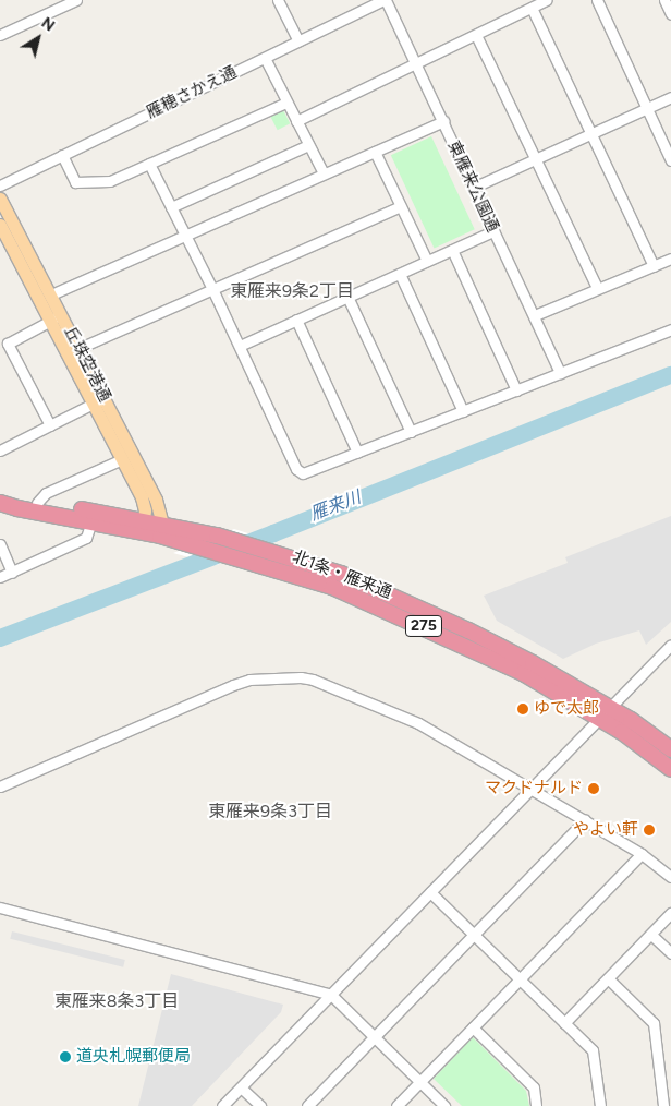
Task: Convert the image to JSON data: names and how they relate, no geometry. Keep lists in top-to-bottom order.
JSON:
{
  "streets": {
    "highway": ["北1条・雁来通", "275"],
    "main road": ["丘珠空港通"],
    "street": ["雁穂さかえ通", "東雁来公園通"]
  },
  "crossings": [
    ["雁穂さかえ通", "東雁来公園通"],
    ["丘珠空港通", "北1条・雁来通"]
  ],
  "districts": ["東雁来9条2丁目", "東雁来9条3丁目", "東雁来8条3丁目"],
  "water": ["雁来川"],
  "places": [
    "ゆで太郎",
    "マクドナルド",
    "やよい軒",
    "道央札幌郵便局"
  ],
  "north": "top right"
}
